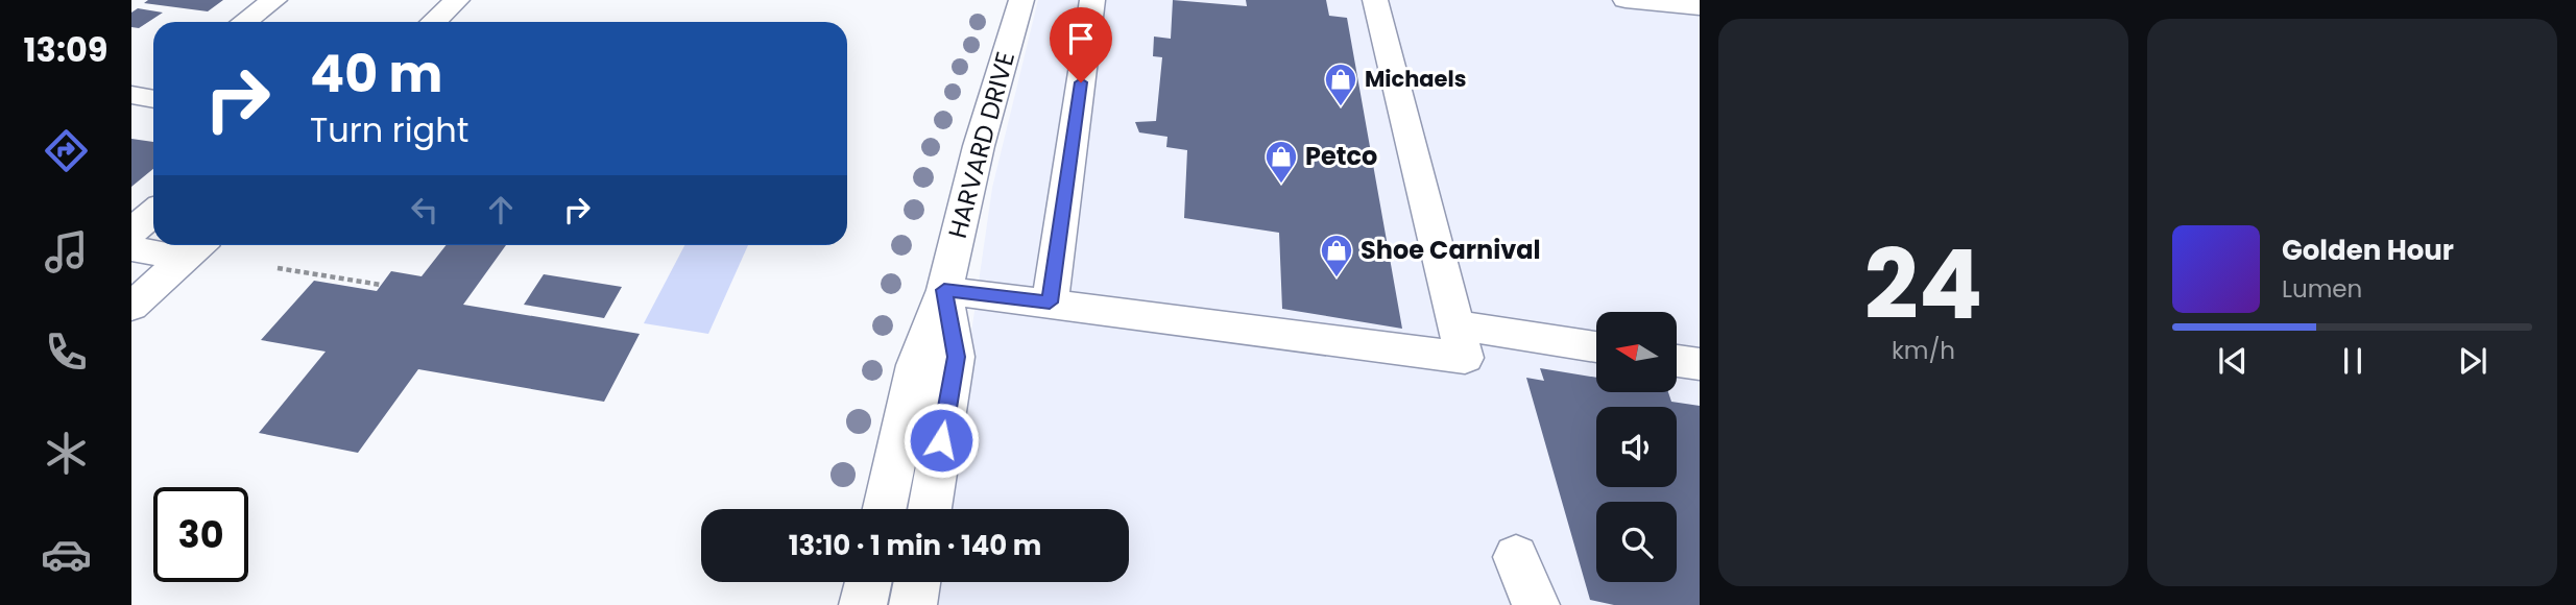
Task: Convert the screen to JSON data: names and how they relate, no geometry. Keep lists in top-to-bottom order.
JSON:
{
  "streets": {
    "street": ["HARVARD DRIVE"]
  },
  "places": {
    "shop": ["Michaels", "Petco", "Shoe Carnival"]
  },
  "north": "left",
  "page": {
    "tabs": "13:09",
    "tile": ["24", "km/h"],
    "turn": ["40 m", "Turn right"],
    "song": ["Golden Hour", "Lumen"],
    "limit": "30",
    "trip": "13:10 · 1 min · 140 m"
  }
}
